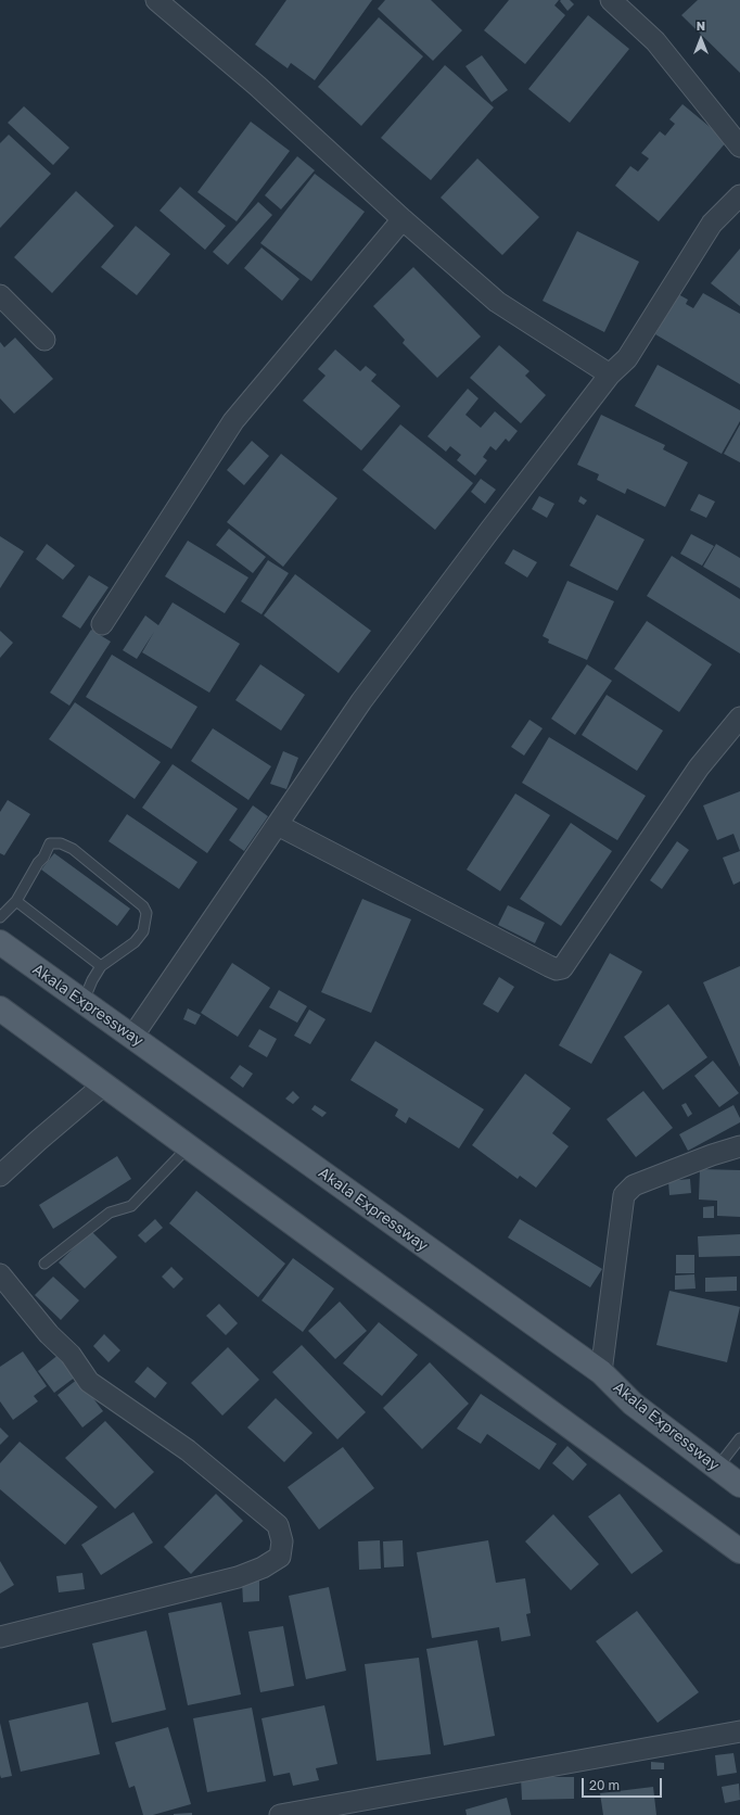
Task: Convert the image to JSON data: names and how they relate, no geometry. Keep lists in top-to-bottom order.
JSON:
{
  "streets": {
    "main road": ["Akala Expressway"]
  },
  "scale_bar": "20 m",
  "north": "top"
}
